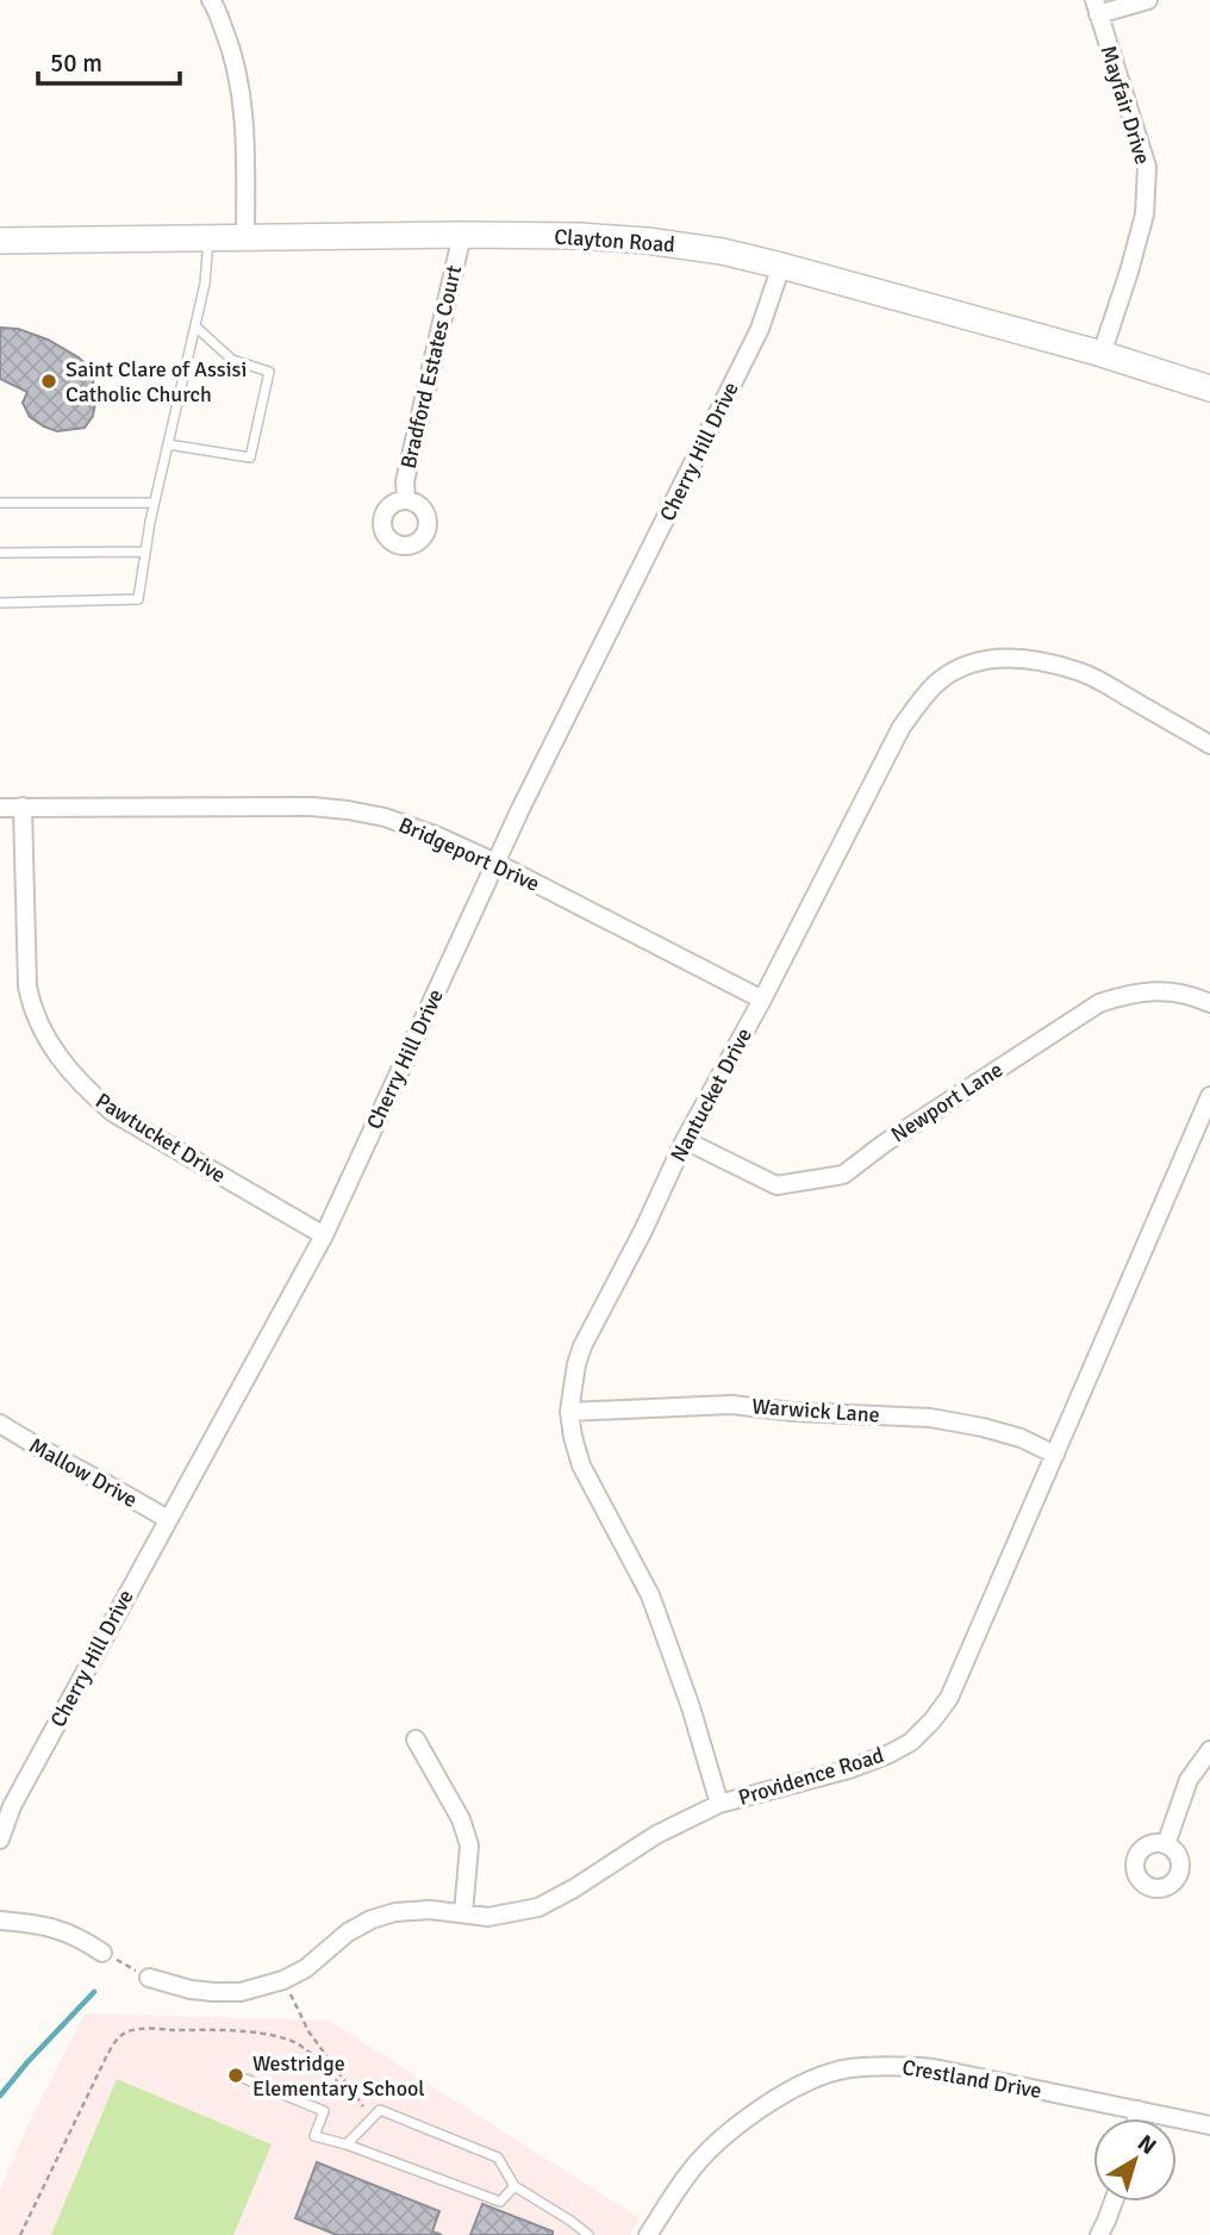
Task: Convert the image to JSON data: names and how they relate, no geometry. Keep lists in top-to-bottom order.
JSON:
{
  "streets": {
    "main road": ["Clayton Road"],
    "street": [
      "Mayfair Drive",
      "Bradford Estates Court",
      "Cherry Hill Drive",
      "Bridgeport Drive",
      "Nantucket Drive",
      "Newport Lane",
      "Pawtucket Drive",
      "Warwick Lane",
      "Mallow Drive",
      "Providence Road",
      "Crestland Drive"
    ]
  },
  "crossings": [
    ["Mayfair Drive", "Clayton Road"],
    ["Clayton Road", "Bradford Estates Court"],
    ["Clayton Road", "Cherry Hill Drive"],
    ["Cherry Hill Drive", "Bridgeport Drive"],
    ["Cherry Hill Drive", "Pawtucket Drive"],
    ["Cherry Hill Drive", "Mallow Drive"],
    ["Bridgeport Drive", "Nantucket Drive"],
    ["Bridgeport Drive", "Pawtucket Drive"],
    ["Nantucket Drive", "Newport Lane"],
    ["Nantucket Drive", "Warwick Lane"],
    ["Nantucket Drive", "Providence Road"],
    ["Warwick Lane", "Providence Road"]
  ],
  "places": ["Saint Clare of Assisi Catholic Church", "Westridge Elementary School"],
  "scale_bar": "50 m",
  "north": "top right"
}
